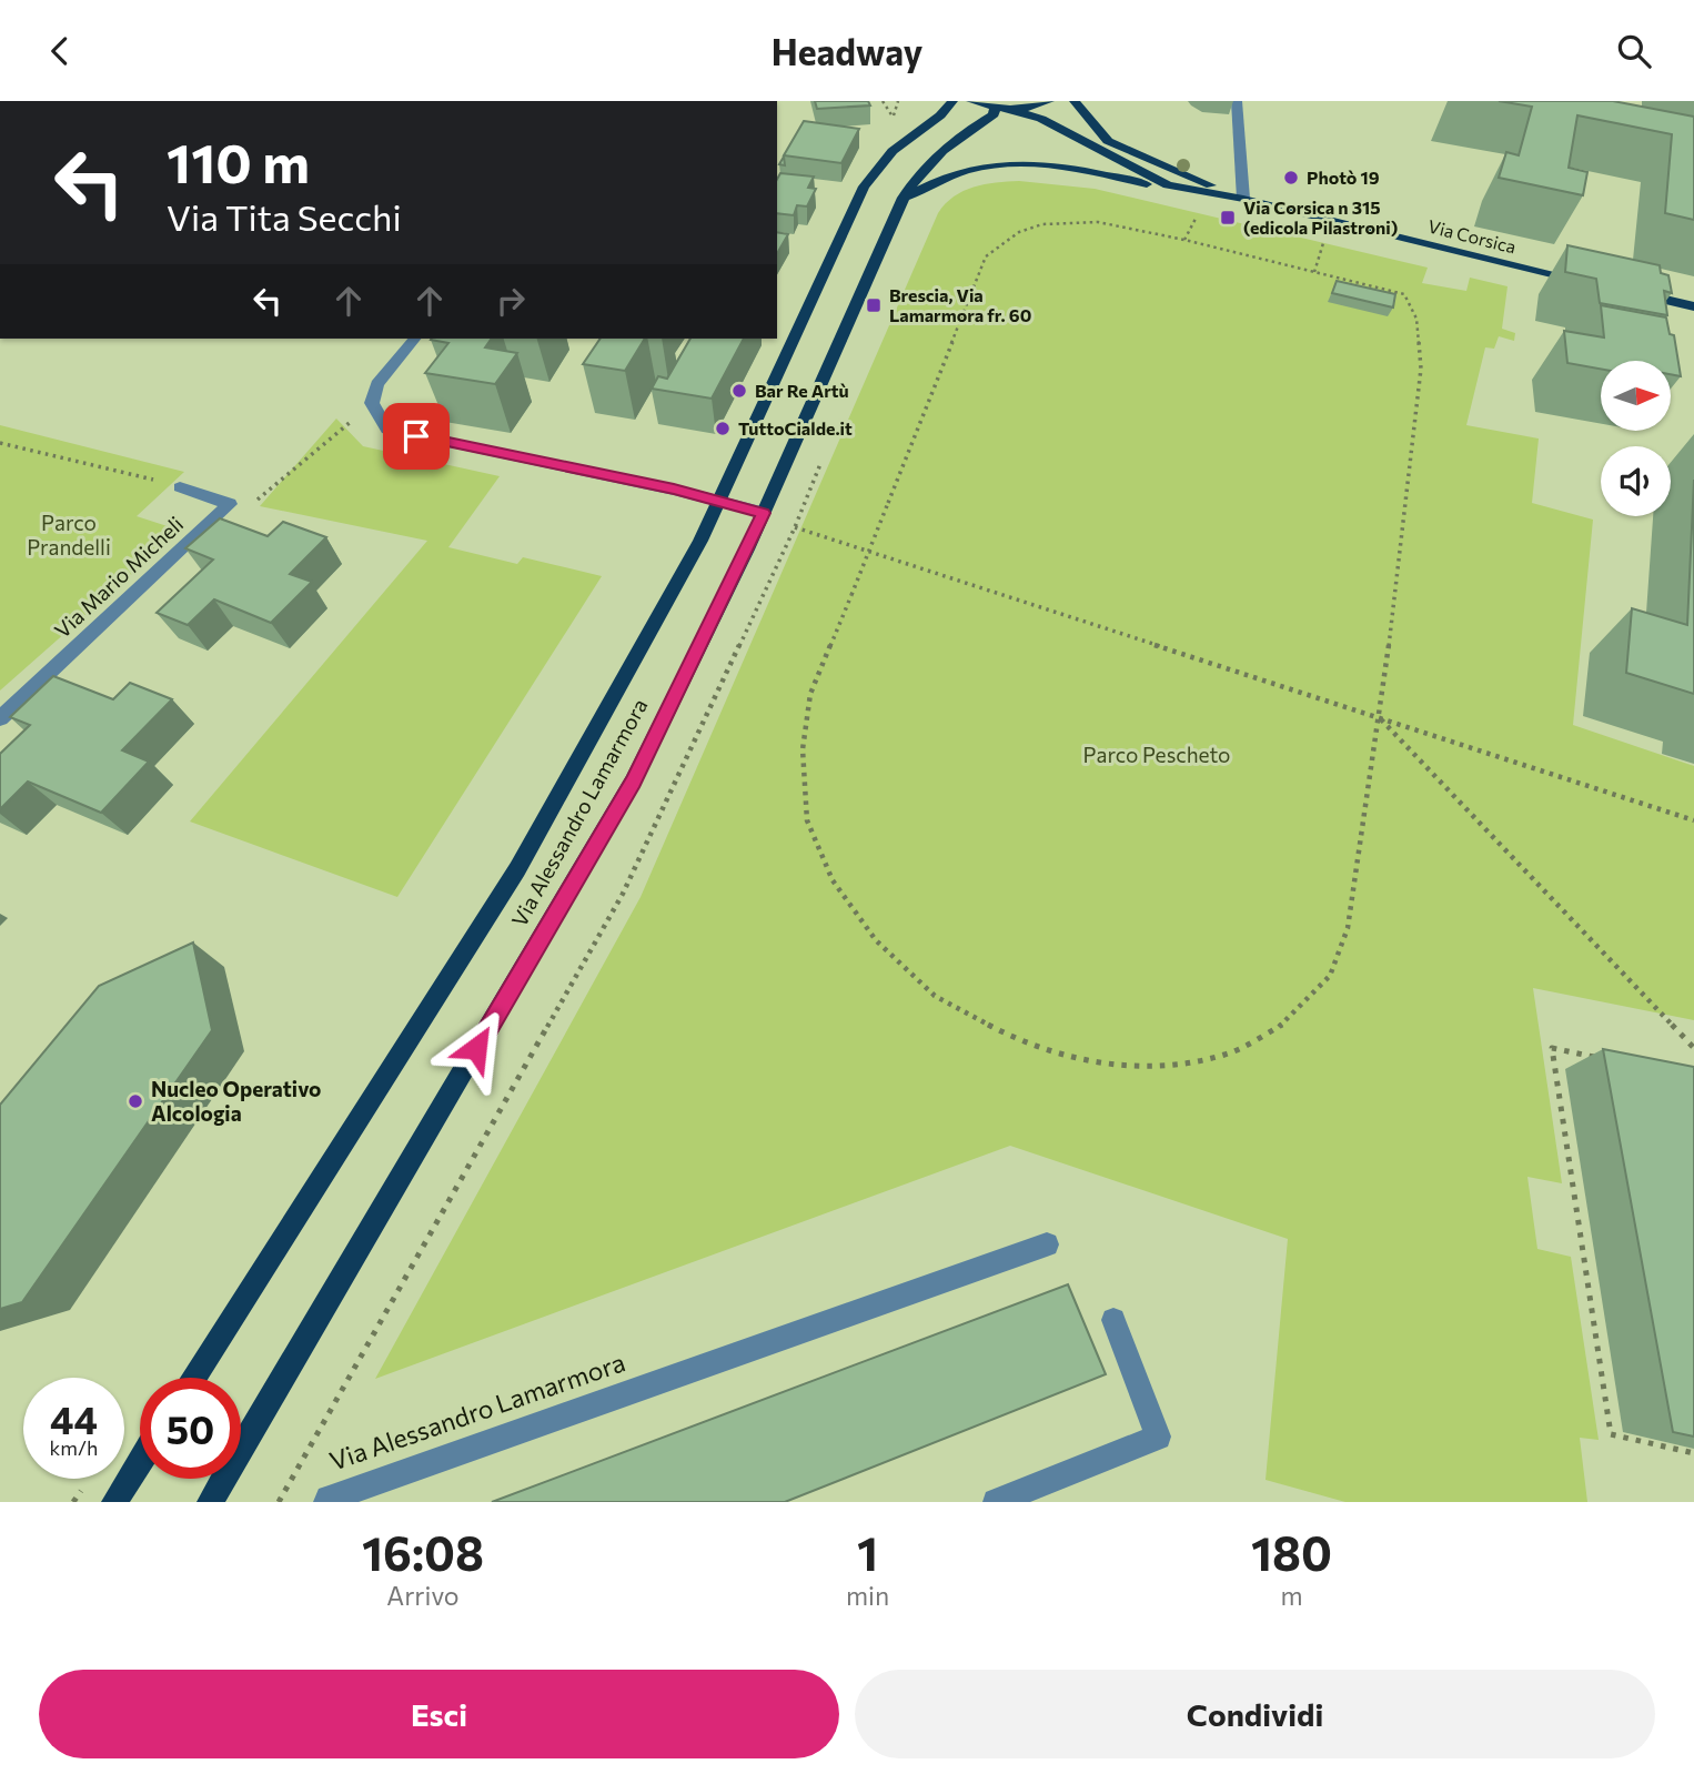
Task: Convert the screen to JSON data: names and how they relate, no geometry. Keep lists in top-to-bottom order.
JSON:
{
  "streets": {
    "main road": ["Via Corsica", "Via Alessandro Lamarmora"],
    "street": ["Via Mario Micheli"]
  },
  "parks": ["Parco Prandelli", "Parco Pescheto"],
  "places": {
    "other": [
      "Photò 19",
      "Bar Re Artù",
      "TuttoCialde.it",
      "Nucleo Operativo Alcologia"
    ],
    "transit": ["Via Corsica n 315 (edicola Pilastroni)", "Brescia, Via Lamarmora fr. 60"]
  },
  "north": "right",
  "page": {
    "header": "Headway",
    "turn": ["110 m", "Via Tita Secchi"],
    "speed": "44 km/h",
    "limit": "50",
    "eta": [
      "16:08",
      "Arrivo",
      "1",
      "min",
      "180",
      "m"
    ],
    "buttons": ["Esci", "Condividi"]
  }
}
